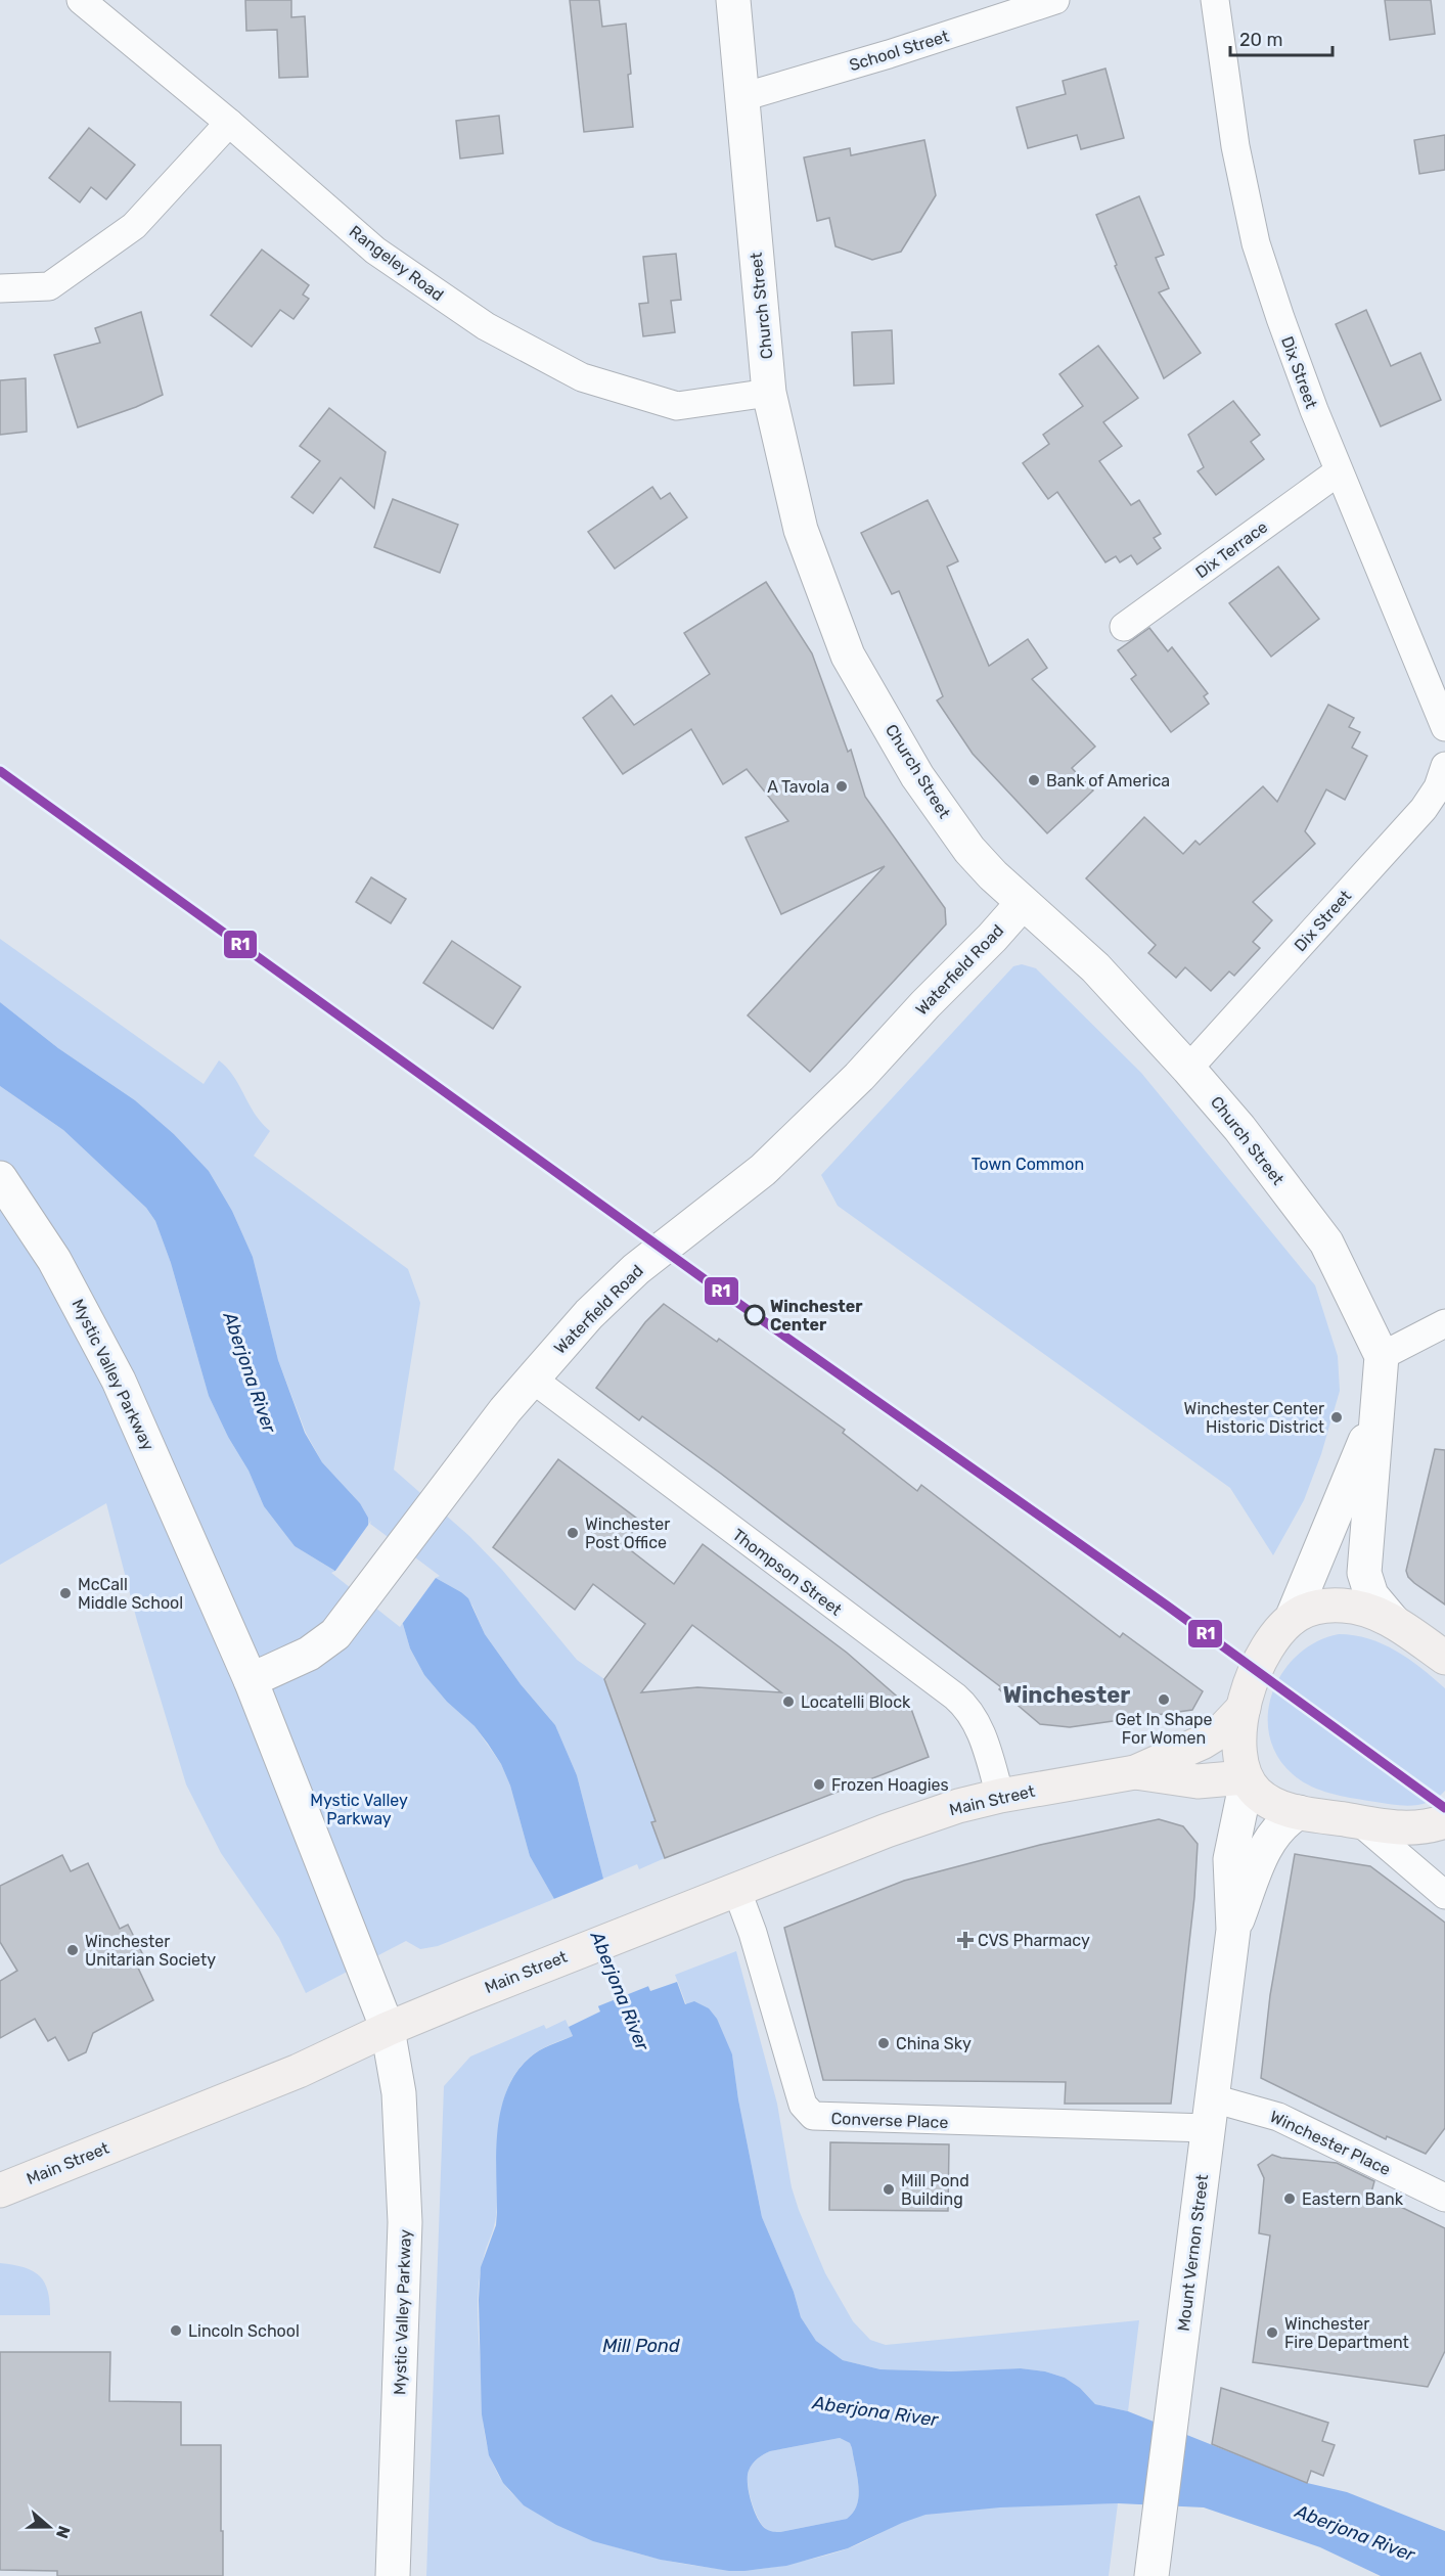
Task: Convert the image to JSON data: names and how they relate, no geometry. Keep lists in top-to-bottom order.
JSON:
{
  "streets": {
    "main road": [
      "Church Street",
      "Waterfield Road",
      "Mystic Valley Parkway",
      "Main Street",
      "Mount Vernon Street"
    ],
    "street": [
      "School Street",
      "Rangeley Road",
      "Dix Street",
      "Dix Terrace",
      "Thompson Street",
      "Converse Place",
      "Winchester Place"
    ]
  },
  "crossings": [
    ["School Street", "Church Street"],
    ["Rangeley Road", "Church Street"],
    ["Church Street", "Dix Street"],
    ["Church Street", "Waterfield Road"],
    ["Dix Street", "Dix Terrace"],
    ["Waterfield Road", "Mystic Valley Parkway"],
    ["Waterfield Road", "Thompson Street"],
    ["Mystic Valley Parkway", "Main Street"],
    ["Thompson Street", "Main Street"],
    ["Main Street", "Converse Place"],
    ["Main Street", "Mount Vernon Street"],
    ["Converse Place", "Winchester Place"],
    ["Converse Place", "Mount Vernon Street"],
    ["Winchester Place", "Mount Vernon Street"]
  ],
  "districts": ["Winchester"],
  "water": ["Aberjona River", "Mill Pond"],
  "parks": ["Town Common", "Mystic Valley Parkway"],
  "places": {
    "other": [
      "Bank of America",
      "A Tavola",
      "Winchester Center",
      "Winchester Center Historic District",
      "Winchester Post Office",
      "McCall Middle School",
      "Get In Shape For Women",
      "Locatelli Block",
      "Frozen Hoagies",
      "Winchester Unitarian Society",
      "China Sky",
      "Mill Pond Building",
      "Eastern Bank",
      "Lincoln School",
      "Winchester Fire Department"
    ],
    "health": ["CVS Pharmacy"]
  },
  "lines": ["transit line R1"],
  "scale_bar": "20 m",
  "north": "right"
}
